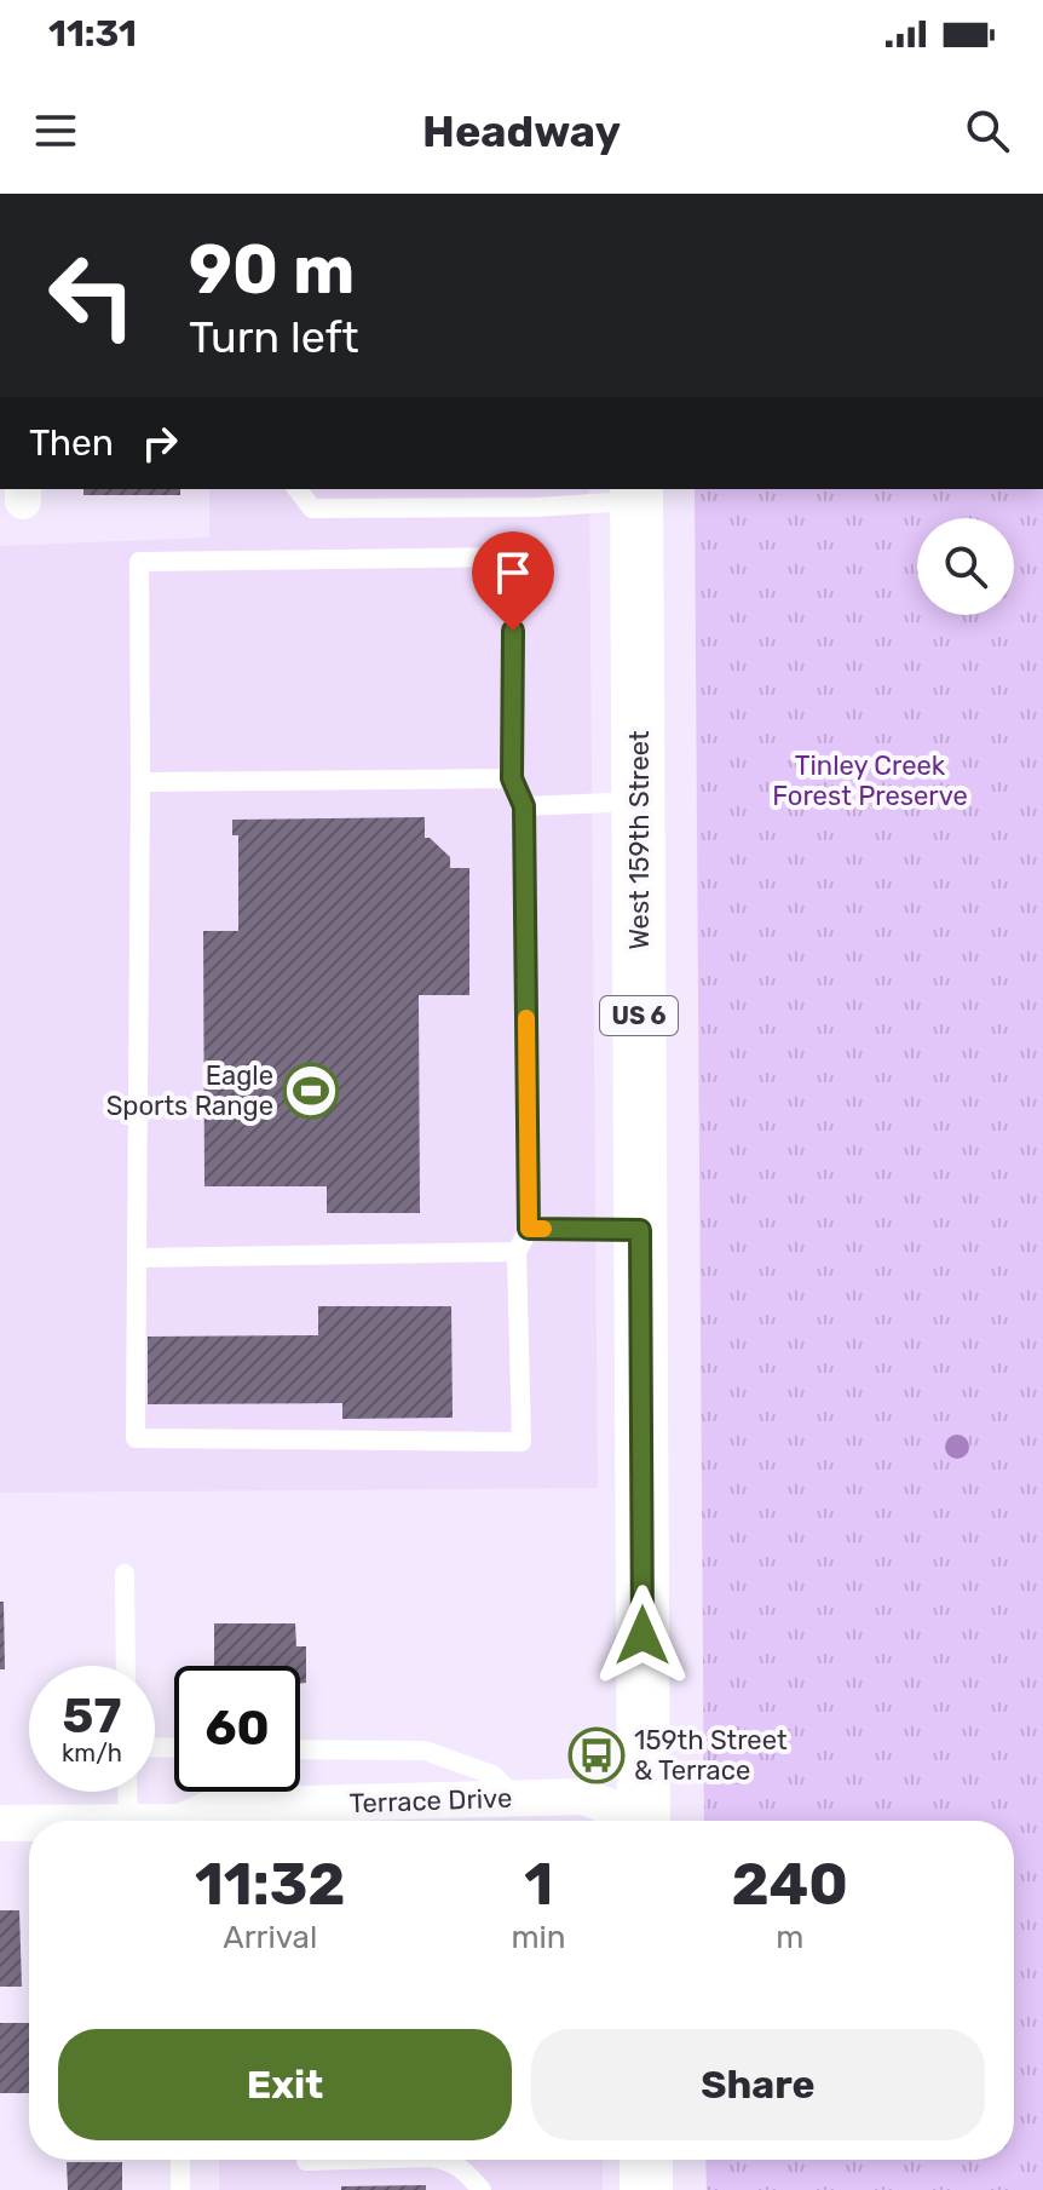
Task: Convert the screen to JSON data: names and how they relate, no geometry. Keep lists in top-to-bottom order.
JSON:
{
  "streets": {
    "main road": ["West 159th Street", "US 6"],
    "street": ["Terrace Drive"]
  },
  "parks": ["Tinley Creek Forest Preserve"],
  "places": {
    "sports": ["Eagle Sports Range"],
    "bus stop": ["159th Street & Terrace"]
  },
  "page": {
    "status": "11:31",
    "header": "Headway",
    "turn": ["90 m", "Turn left"],
    "then": "Then",
    "speed": "57 km/h",
    "limit": "60",
    "eta": [
      "11:32",
      "Arrival",
      "1",
      "min",
      "240",
      "m"
    ],
    "buttons": ["Exit", "Share"]
  }
}
